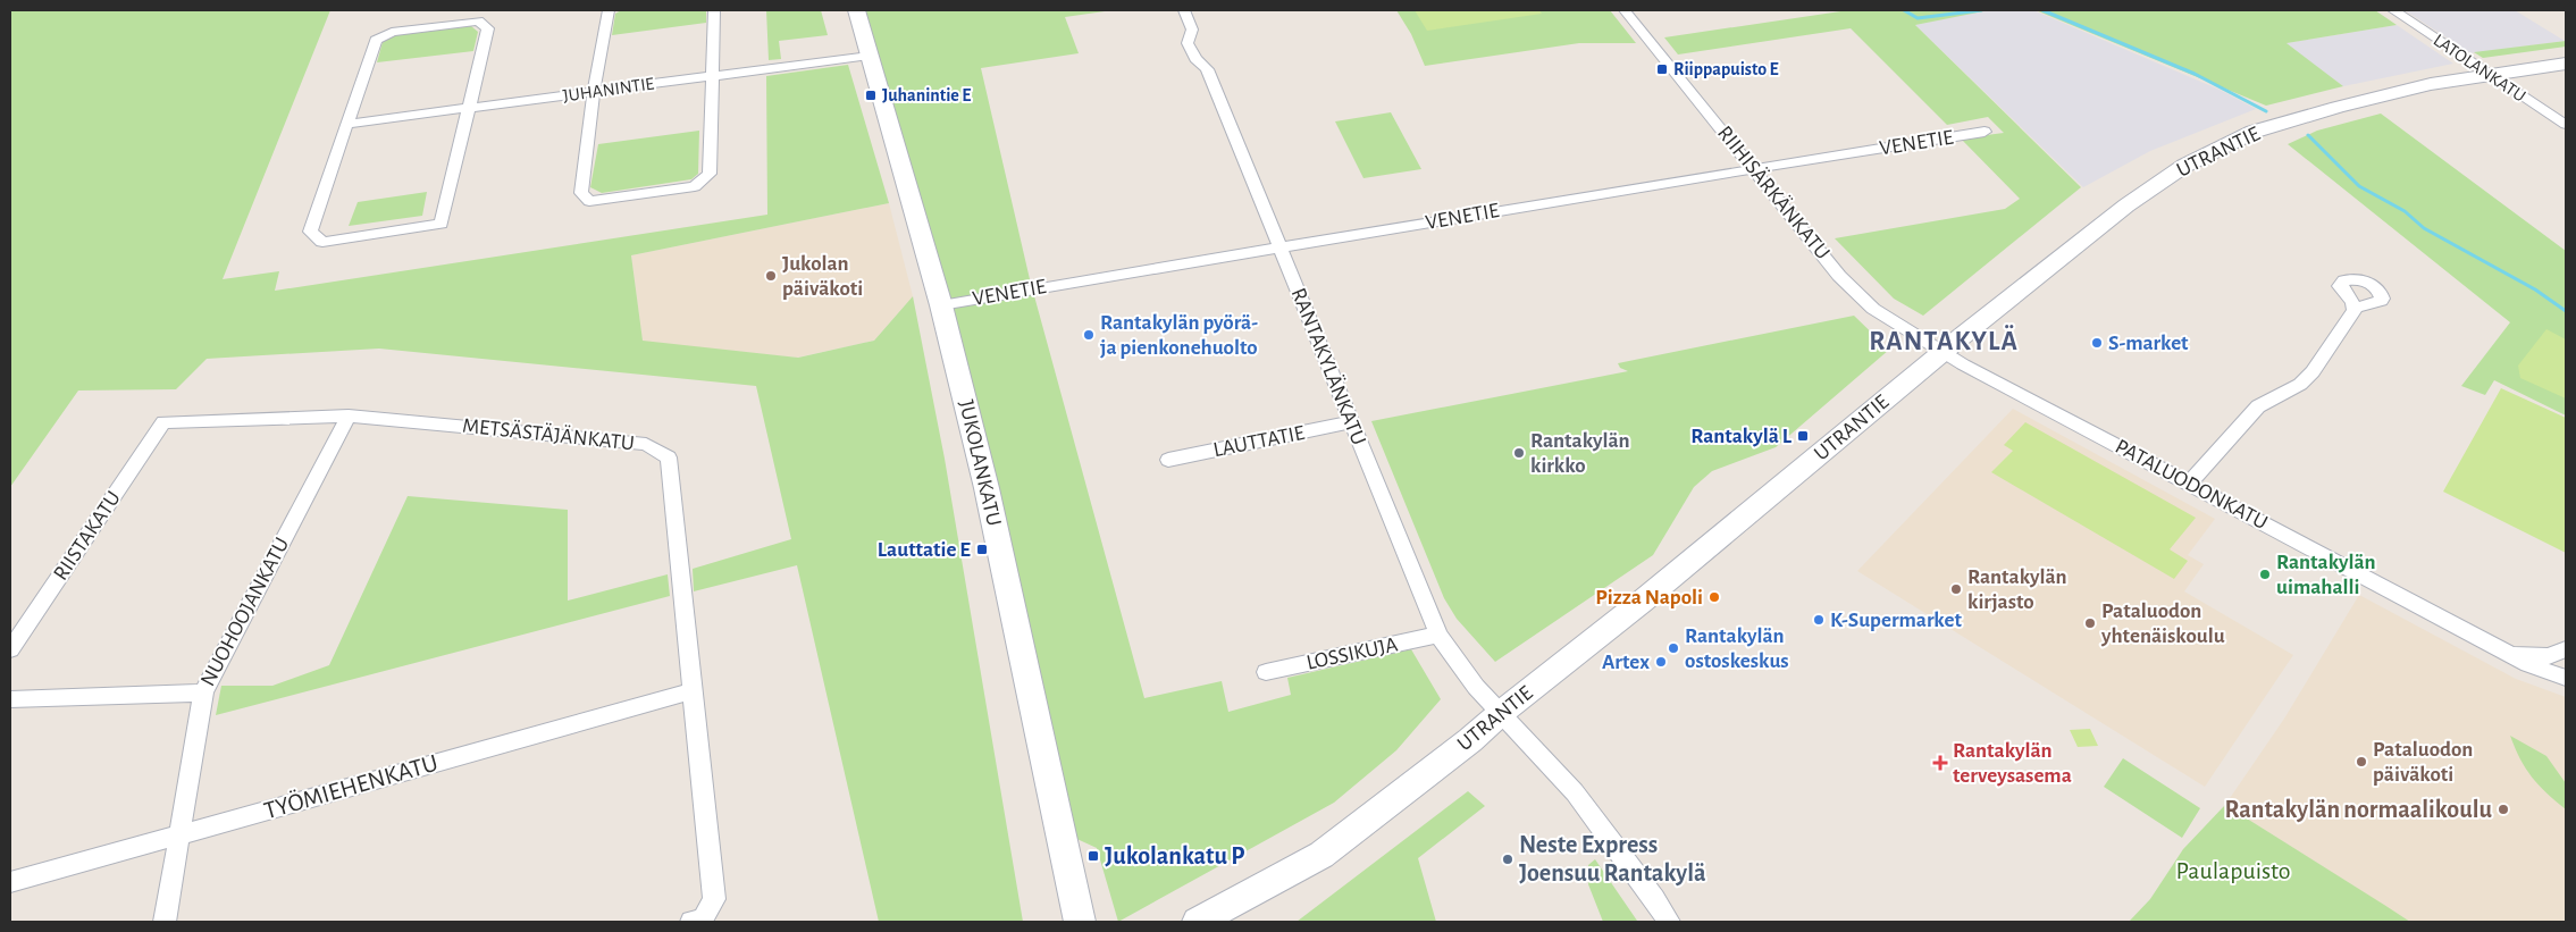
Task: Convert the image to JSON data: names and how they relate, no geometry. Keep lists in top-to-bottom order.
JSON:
{
  "streets": {
    "main road": ["UTRANTIE", "JUKOLANKATU"],
    "street": [
      "LATOLANKATU",
      "JUHANINTIE",
      "VENETIE",
      "RIIHISÄRKÄNKATU",
      "RANTAKYLÄNKATU",
      "METSÄSTÄJÄNKATU",
      "LAUTTATIE",
      "PATALUODONKATU",
      "RIISTAKATU",
      "NUOHOOJANKATU",
      "LOSSIKUJA",
      "TYÖMIEHENKATU"
    ]
  },
  "crossings": [
    ["LATOLANKATU", "UTRANTIE"],
    ["JUHANINTIE", "JUKOLANKATU"],
    ["VENETIE", "RIIHISÄRKÄNKATU"],
    ["VENETIE", "RANTAKYLÄNKATU"],
    ["VENETIE", "JUKOLANKATU"],
    ["UTRANTIE", "RIIHISÄRKÄNKATU"],
    ["UTRANTIE", "RANTAKYLÄNKATU"],
    ["UTRANTIE", "PATALUODONKATU"],
    ["RIIHISÄRKÄNKATU", "PATALUODONKATU"],
    ["RANTAKYLÄNKATU", "LAUTTATIE"],
    ["RANTAKYLÄNKATU", "LOSSIKUJA"],
    ["METSÄSTÄJÄNKATU", "RIISTAKATU"],
    ["METSÄSTÄJÄNKATU", "NUOHOOJANKATU"],
    ["METSÄSTÄJÄNKATU", "TYÖMIEHENKATU"],
    ["NUOHOOJANKATU", "TYÖMIEHENKATU"]
  ],
  "districts": ["RANTAKYLÄ"],
  "parks": ["Paulapuisto"],
  "places": {
    "transit": [
      "Riippapuisto E",
      "Juhanintie E",
      "Rantakylä L",
      "Lauttatie E",
      "Jukolankatu P"
    ],
    "other": [
      "Jukolan päiväkoti",
      "Rantakylän pyörä- ja pienkonehuolto",
      "S-market",
      "Rantakylän kirkko",
      "Rantakylän uimahalli",
      "Rantakylän kirjasto",
      "Pizza Napoli",
      "K-Supermarket",
      "Pataluodon yhtenäiskoulu",
      "Rantakylän ostoskeskus",
      "Artex",
      "Pataluodon päiväkoti",
      "Rantakylän normaalikoulu",
      "Neste Express Joensuu Rantakylä"
    ],
    "health": ["Rantakylän terveysasema"]
  }
}
